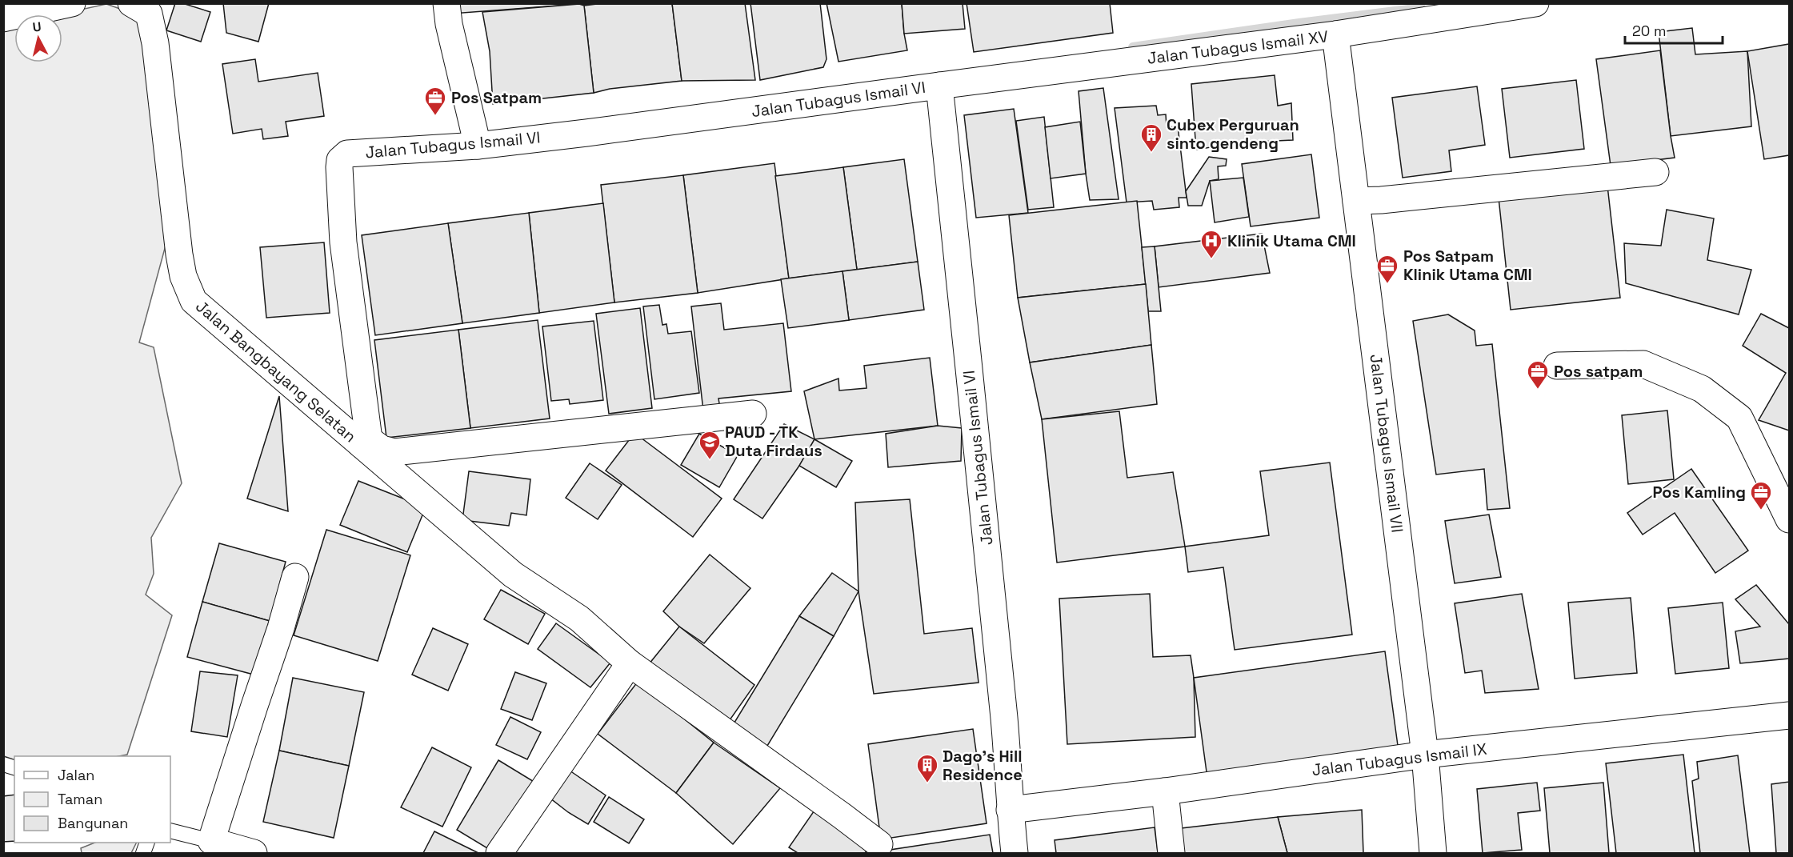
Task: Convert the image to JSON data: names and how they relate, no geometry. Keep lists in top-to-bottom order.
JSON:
{
  "streets": {
    "street": [
      "Jalan Tubagus Ismail XV",
      "Jalan Tubagus Ismail VI",
      "Jalan Bangbayang Selatan",
      "Jalan Tubagus Ismail VII",
      "Jalan Tubagus Ismail IX"
    ]
  },
  "crossings": [
    ["Jalan Tubagus Ismail XV", "Jalan Tubagus Ismail VI"],
    ["Jalan Tubagus Ismail XV", "Jalan Tubagus Ismail VII"],
    ["Jalan Tubagus Ismail VI", "Jalan Bangbayang Selatan"],
    ["Jalan Tubagus Ismail VI", "Jalan Tubagus Ismail IX"],
    ["Jalan Tubagus Ismail VII", "Jalan Tubagus Ismail IX"]
  ],
  "places": {
    "office": [
      "Pos Satpam",
      "Pos Satpam Klinik Utama CMI",
      "Pos satpam",
      "Pos Kamling"
    ],
    "building": ["Cubex Perguruan sinto gendeng", "Dago's Hill Residence"],
    "hospital": ["Klinik Utama CMI"],
    "school or university": ["PAUD - TK Duta Firdaus"]
  },
  "legend": ["Jalan", "Taman", "Bangunan"],
  "scale_bar": "20 m",
  "north": "top"
}
